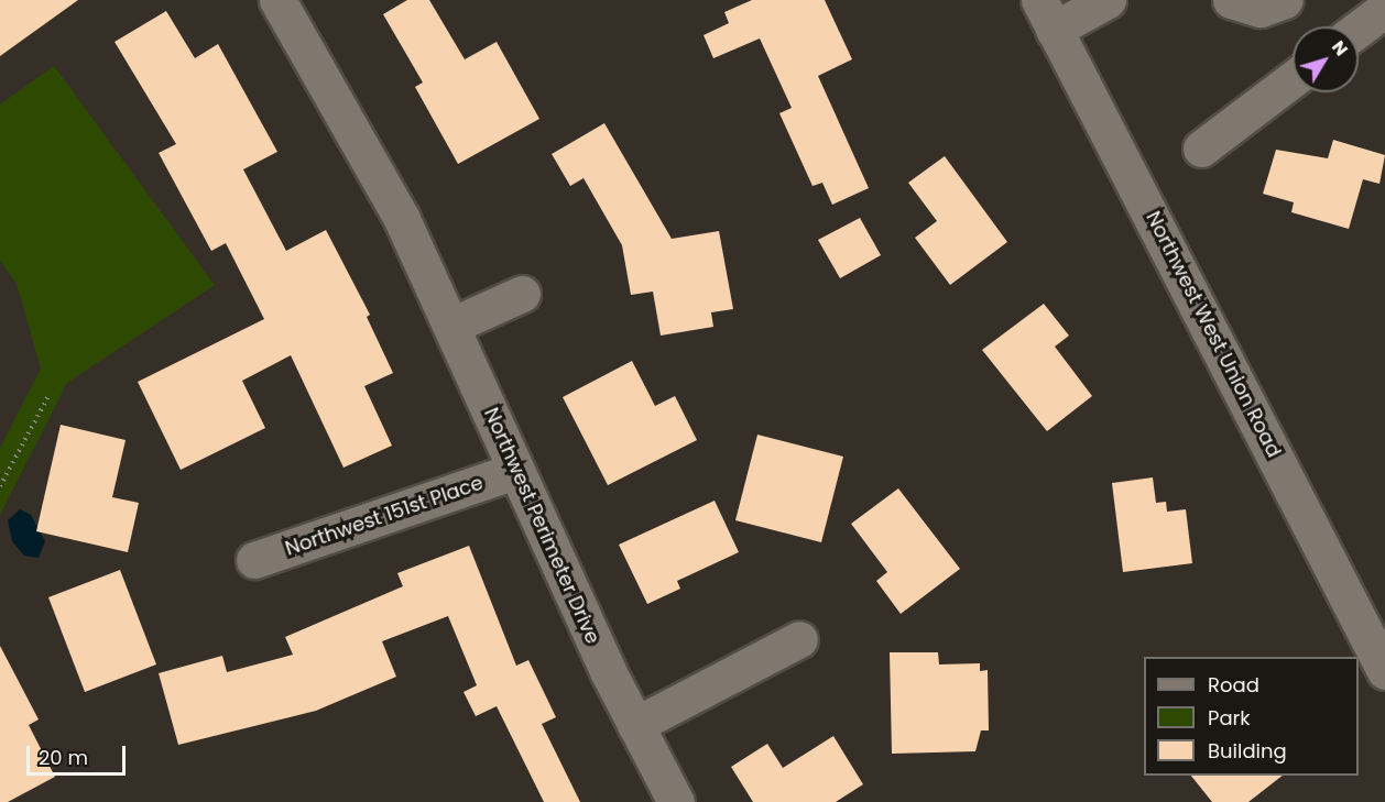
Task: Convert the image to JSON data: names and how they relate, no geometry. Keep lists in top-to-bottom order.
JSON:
{
  "streets": {
    "street": ["Northwest West Union Road", "Northwest 151st Place", "Northwest Perimeter Drive"]
  },
  "crossings": [
    ["Northwest 151st Place", "Northwest Perimeter Drive"]
  ],
  "legend": ["Road", "Park", "Building"],
  "scale_bar": "20 m",
  "north": "top right"
}
